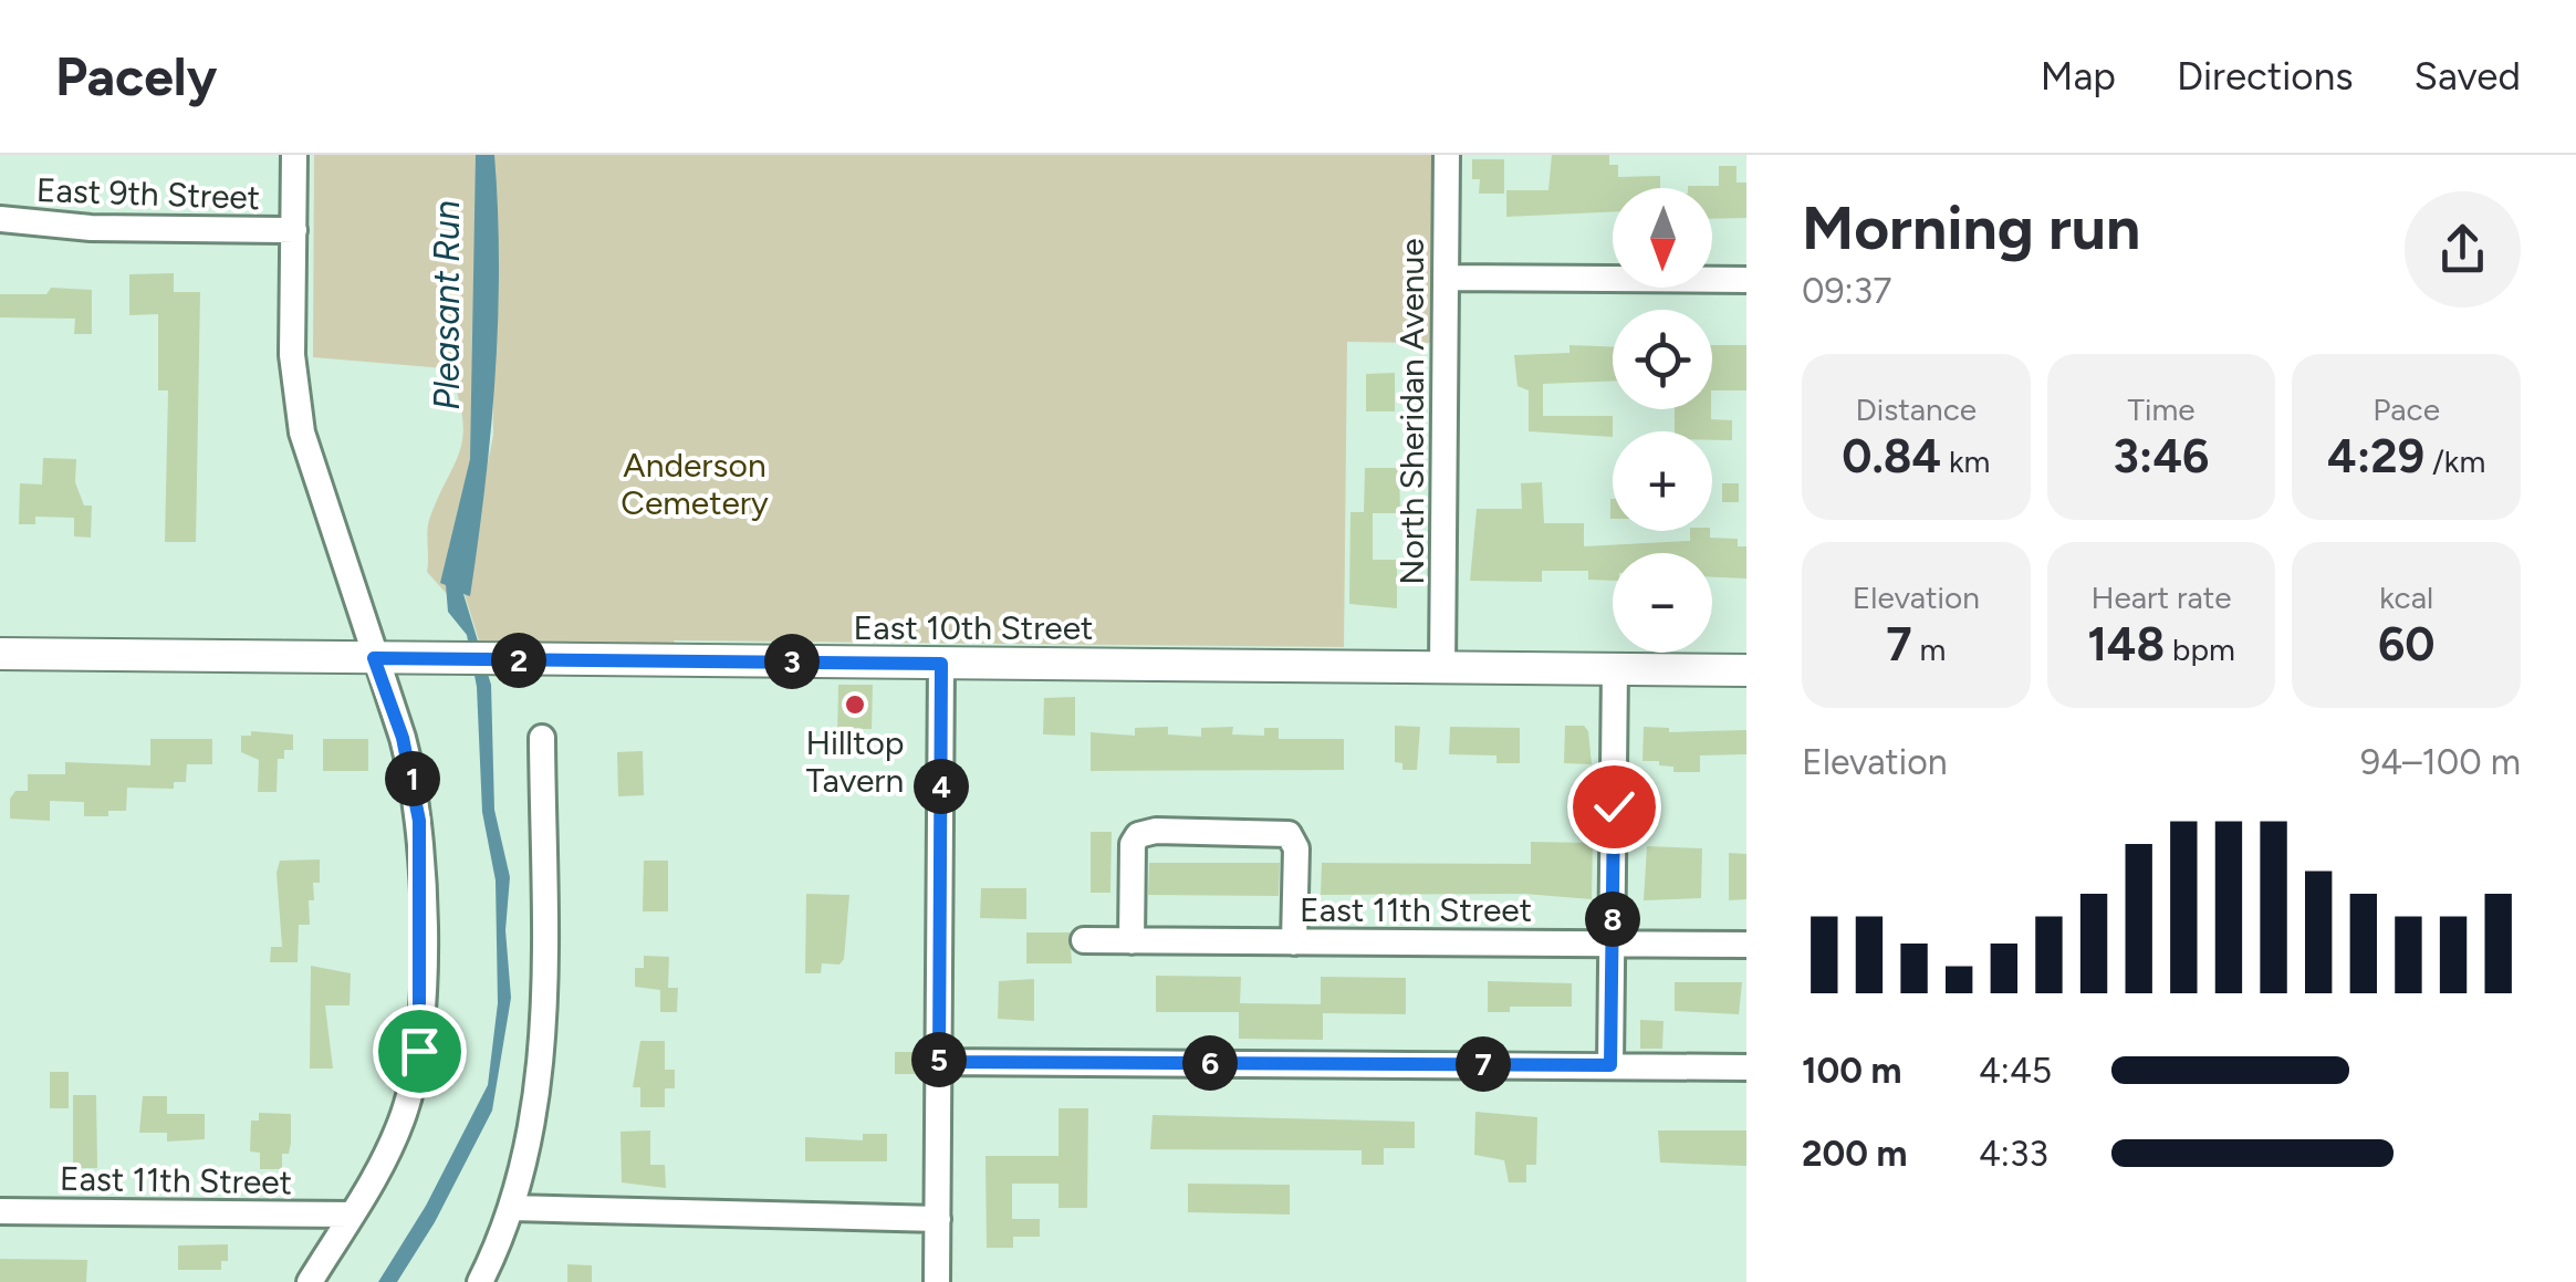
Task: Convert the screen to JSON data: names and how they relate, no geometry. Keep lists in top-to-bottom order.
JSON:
{
  "streets": {
    "main road": ["East 10th Street"],
    "street": ["East 9th Street", "North Sheridan Avenue", "East 11th Street"]
  },
  "crossings": [
    ["North Sheridan Avenue", "East 10th Street"]
  ],
  "water": ["Pleasant Run"],
  "parks": ["Anderson Cemetery"],
  "places": ["Hilltop Tavern"],
  "north": "bottom",
  "page": {
    "header": "Pacely",
    "nav": ["Map", "Directions", "Saved"],
    "heading": ["Morning run", "09:37"],
    "map_buttons": ["+", "−"],
    "stats": [
      ["Distance", "0.84 km"],
      ["Time", "3:46"],
      ["Pace", "4:29 /km"],
      ["Elevation", "7 m"],
      ["Heart rate", "148 bpm"],
      ["kcal", "60"]
    ],
    "pins": [
      "2",
      "3",
      "1",
      "4",
      "8",
      "5",
      "6",
      "7"
    ],
    "chart": ["Elevation", "94–100 m"],
    "list": [
      {
        "name": "100 m",
        "note": "4:45"
      },
      {
        "name": "200 m",
        "note": "4:33"
      }
    ]
  }
}
